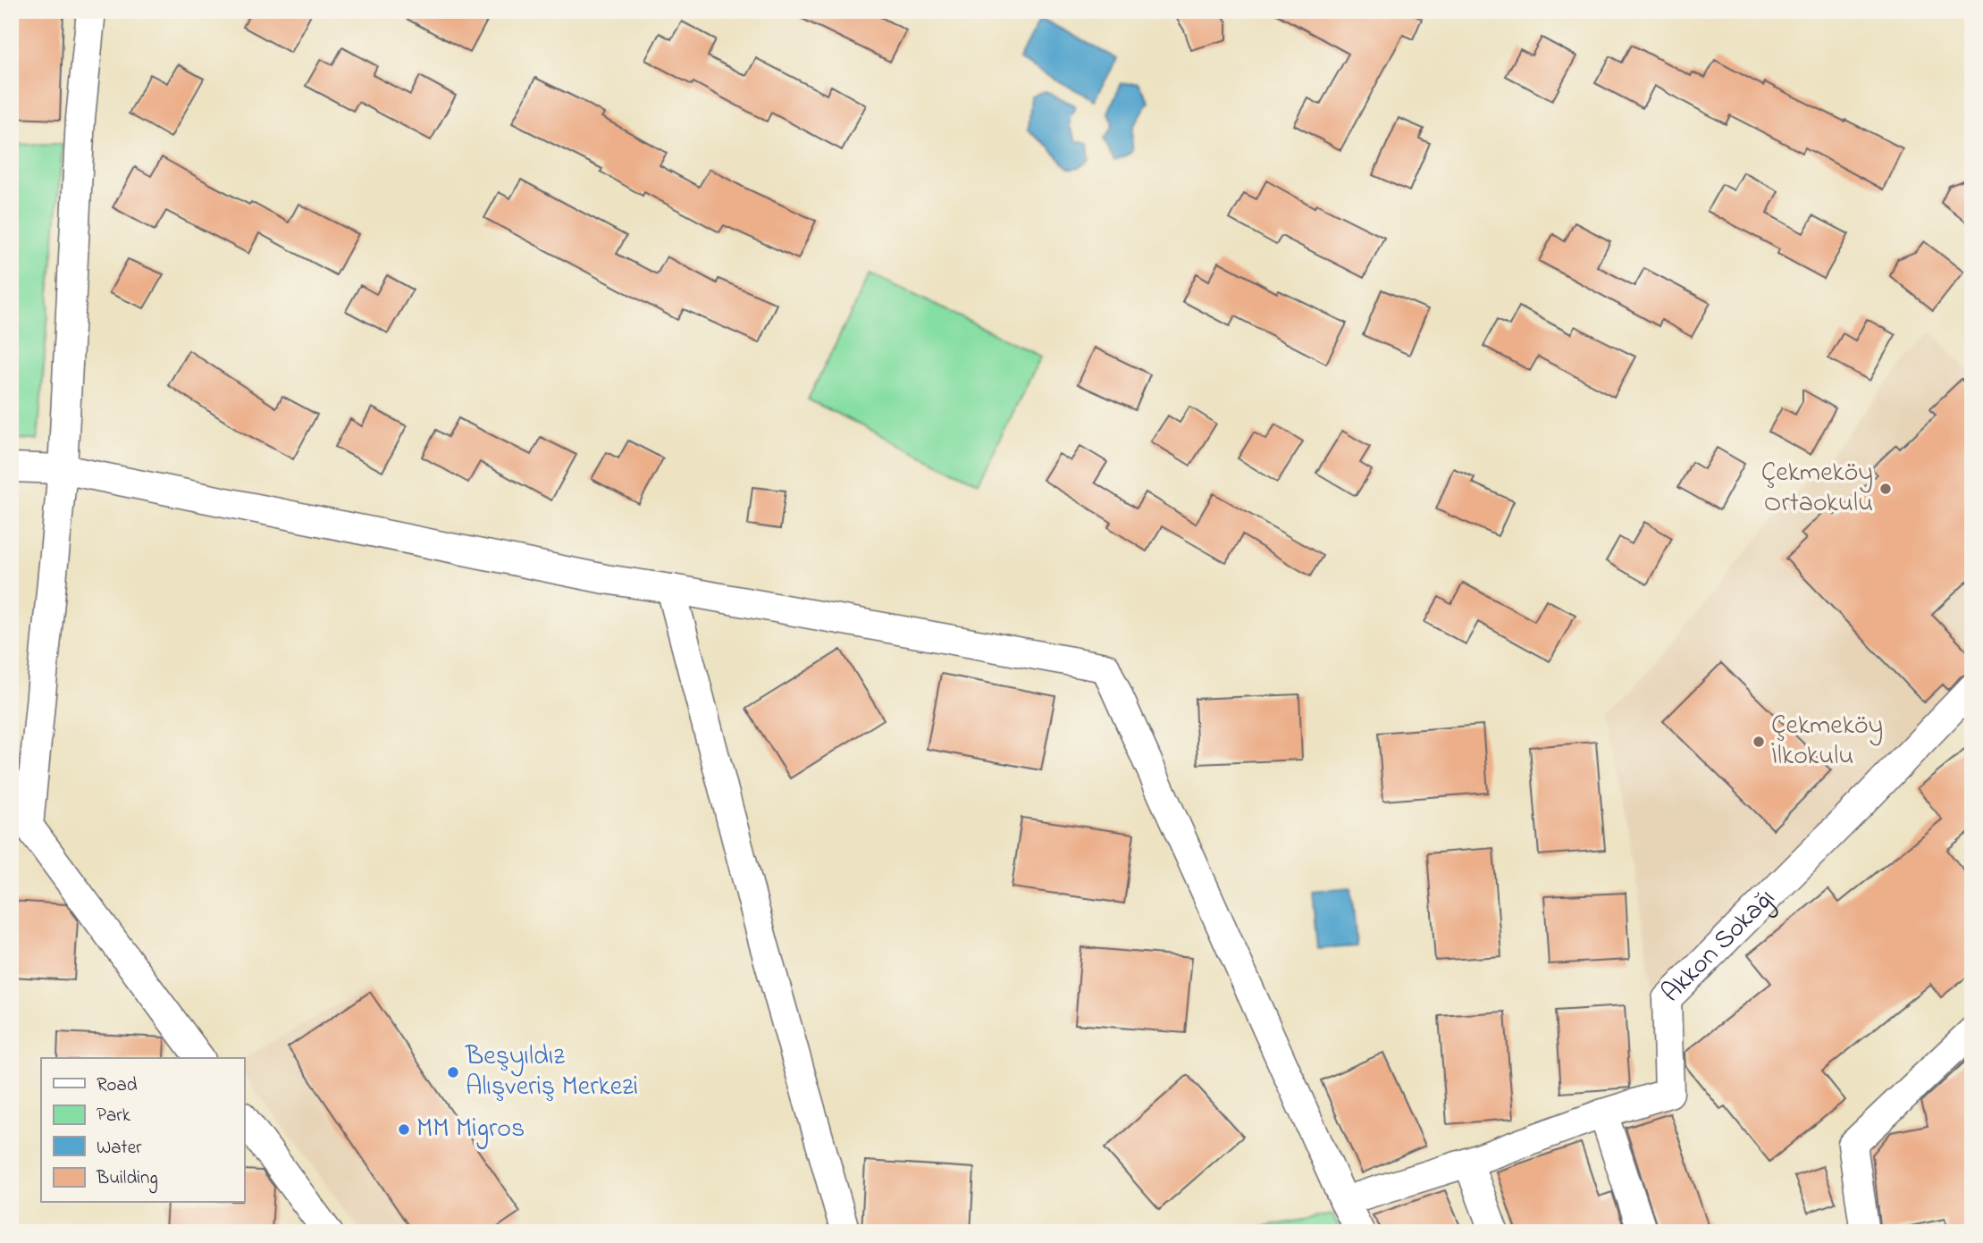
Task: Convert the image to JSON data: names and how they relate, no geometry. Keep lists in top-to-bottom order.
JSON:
{
  "streets": {
    "street": ["Akkon Sokağı"]
  },
  "places": [
    "Çekmeköy Ortaokulu",
    "Çekmeköy İlkokulu",
    "Beşyıldız Alışveriş Merkezi",
    "MM Migros"
  ],
  "legend": [
    "Road",
    "Park",
    "Water",
    "Building"
  ]
}
